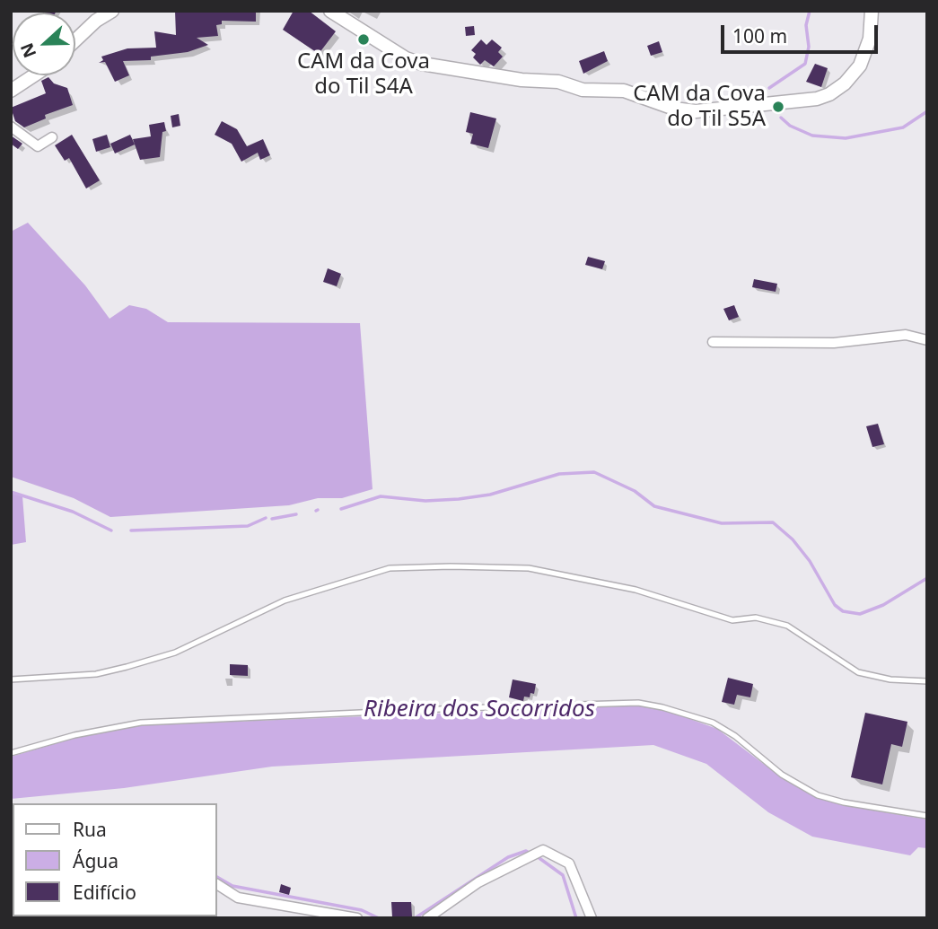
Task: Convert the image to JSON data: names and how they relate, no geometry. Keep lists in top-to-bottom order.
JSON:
{
  "water": ["Ribeira dos Socorridos"],
  "places": ["CAM da Cova do Til S4A", "CAM da Cova do Til S5A"],
  "legend": ["Rua", "Água", "Edifício"],
  "scale_bar": "100 m",
  "north": "left"
}
